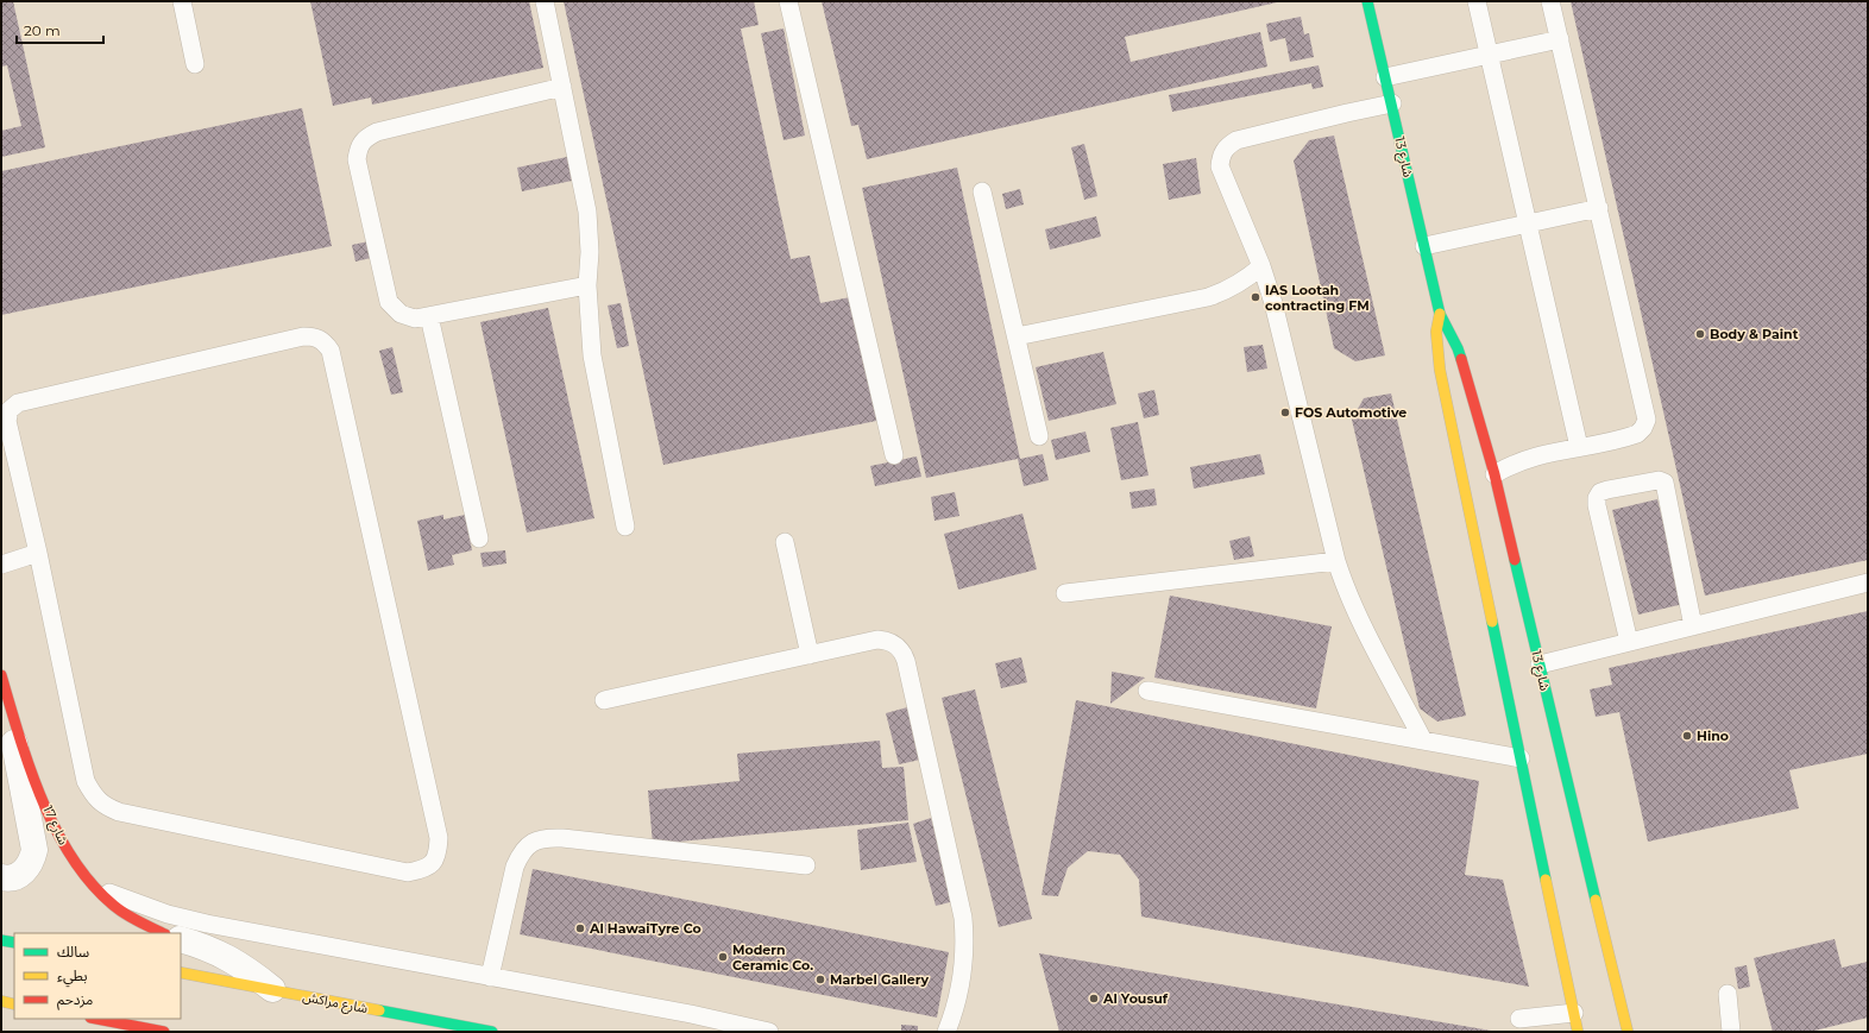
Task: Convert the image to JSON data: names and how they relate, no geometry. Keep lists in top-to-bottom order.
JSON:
{
  "streets": {
    "street": ["شارع 13", "شارع 17", "شارع مراكش"]
  },
  "places": [
    "IAS Lootah contracting FM",
    "Body & Paint",
    "FOS Automotive",
    "Hino",
    "Al HawaiTyre Co",
    "Modern Ceramic Co.",
    "Marbel Gallery",
    "Al Yousuf"
  ],
  "legend": ["سالك", "بطيء", "مزدحم"],
  "scale_bar": "20 m"
}
